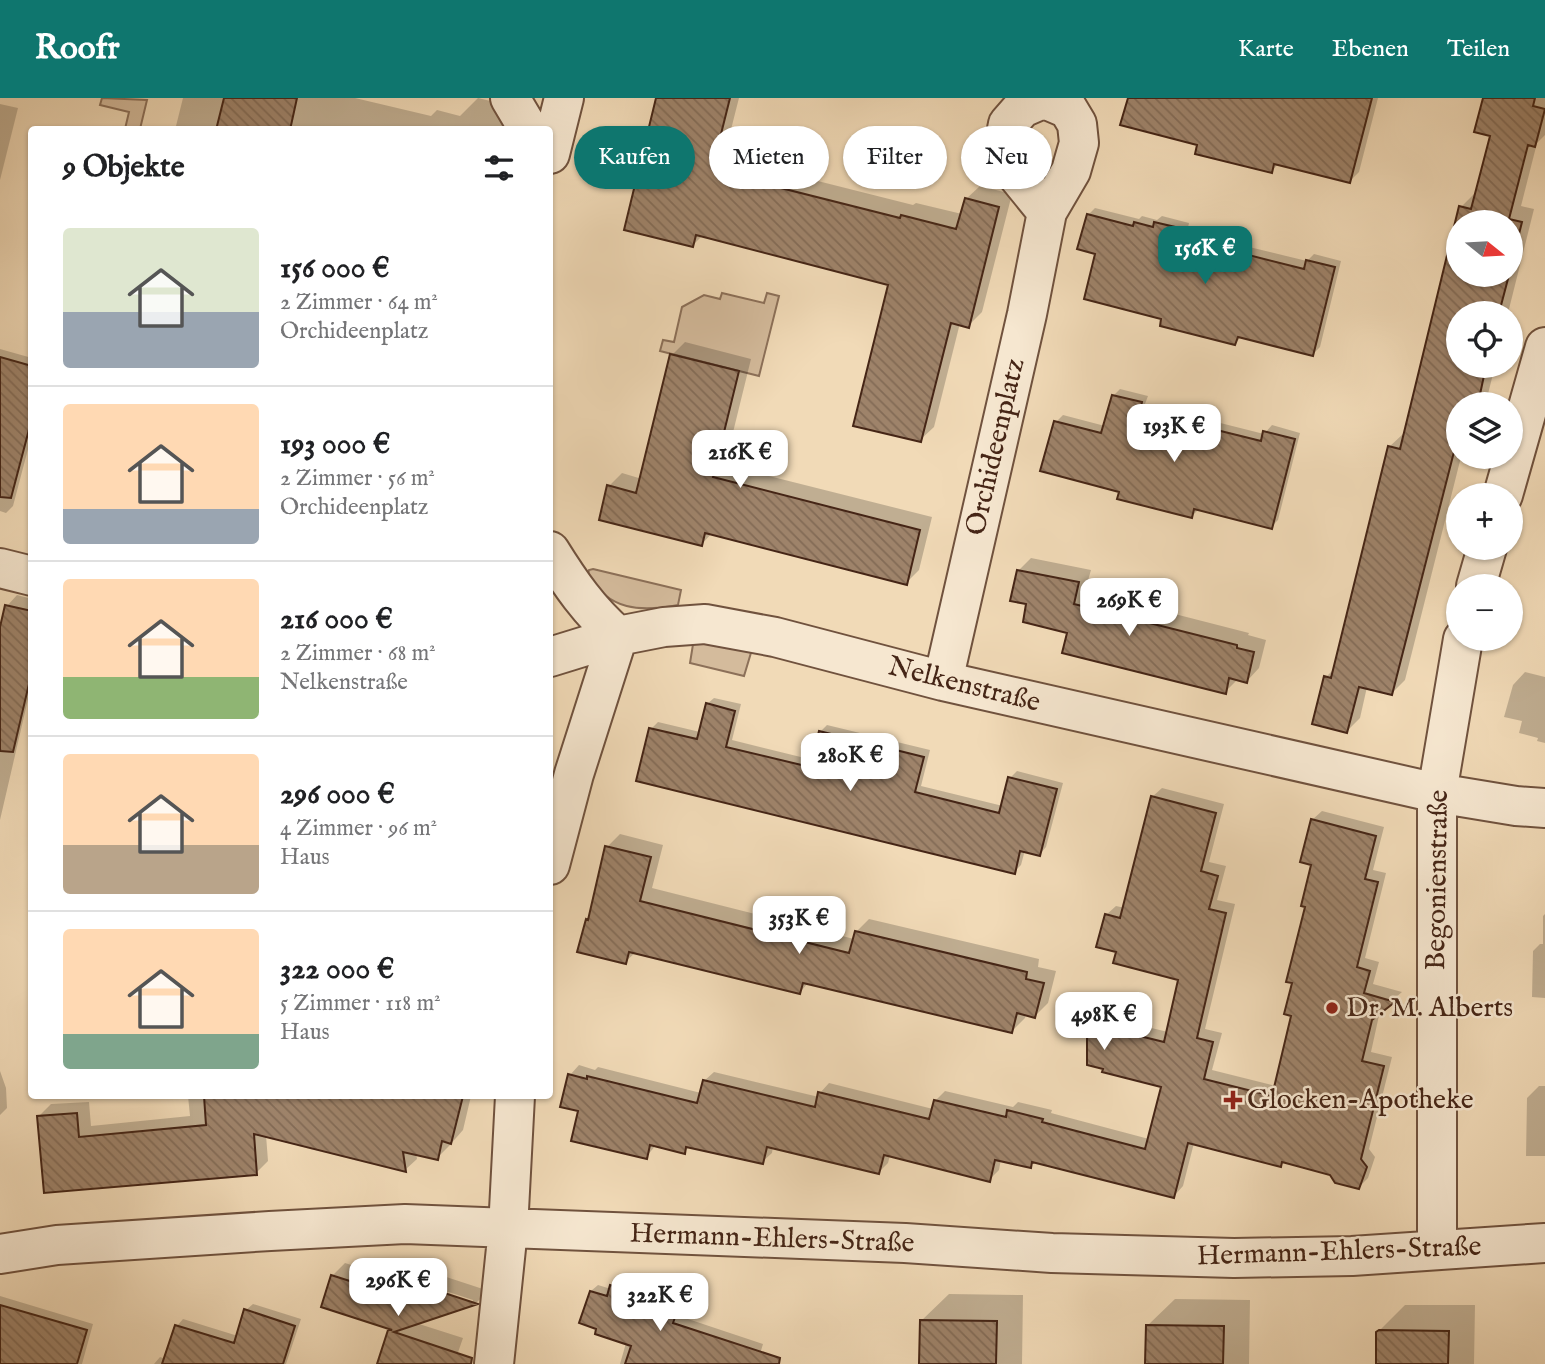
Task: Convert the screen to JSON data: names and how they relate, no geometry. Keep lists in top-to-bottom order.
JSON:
{
  "streets": {
    "street": [
      "Orchideenplatz",
      "Nelkenstraße",
      "Begonienstraße",
      "Hermann-Ehlers-Straße"
    ]
  },
  "crossings": [
    ["Orchideenplatz", "Nelkenstraße"],
    ["Nelkenstraße", "Begonienstraße"],
    ["Begonienstraße", "Hermann-Ehlers-Straße"]
  ],
  "places": {
    "other": ["Dr. M. Alberts"],
    "health": ["Glocken-Apotheke"]
  },
  "north": "right",
  "page": {
    "header": "Roofr",
    "nav": ["Karte", "Ebenen", "Teilen"],
    "chip": [
      "Kaufen",
      "Mieten",
      "Filter",
      "Neu"
    ],
    "heading": "9 Objekte",
    "map_buttons": ["+", "−"],
    "list": [
      {
        "name": "156 000 €",
        "note": "2 Zimmer · 64 m² · Orchideenplatz"
      },
      {
        "name": "193 000 €",
        "note": "2 Zimmer · 56 m² · Orchideenplatz"
      },
      {
        "name": "216 000 €",
        "note": "2 Zimmer · 68 m² · Nelkenstraße"
      },
      {
        "name": "296 000 €",
        "note": "4 Zimmer · 96 m² · Haus"
      },
      {
        "name": "322 000 €",
        "note": "5 Zimmer · 118 m² · Haus"
      }
    ],
    "price": [
      "156K €",
      "193K €",
      "216K €",
      "269K €",
      "280K €",
      "353K €",
      "498K €",
      "296K €",
      "322K €"
    ]
  }
}
